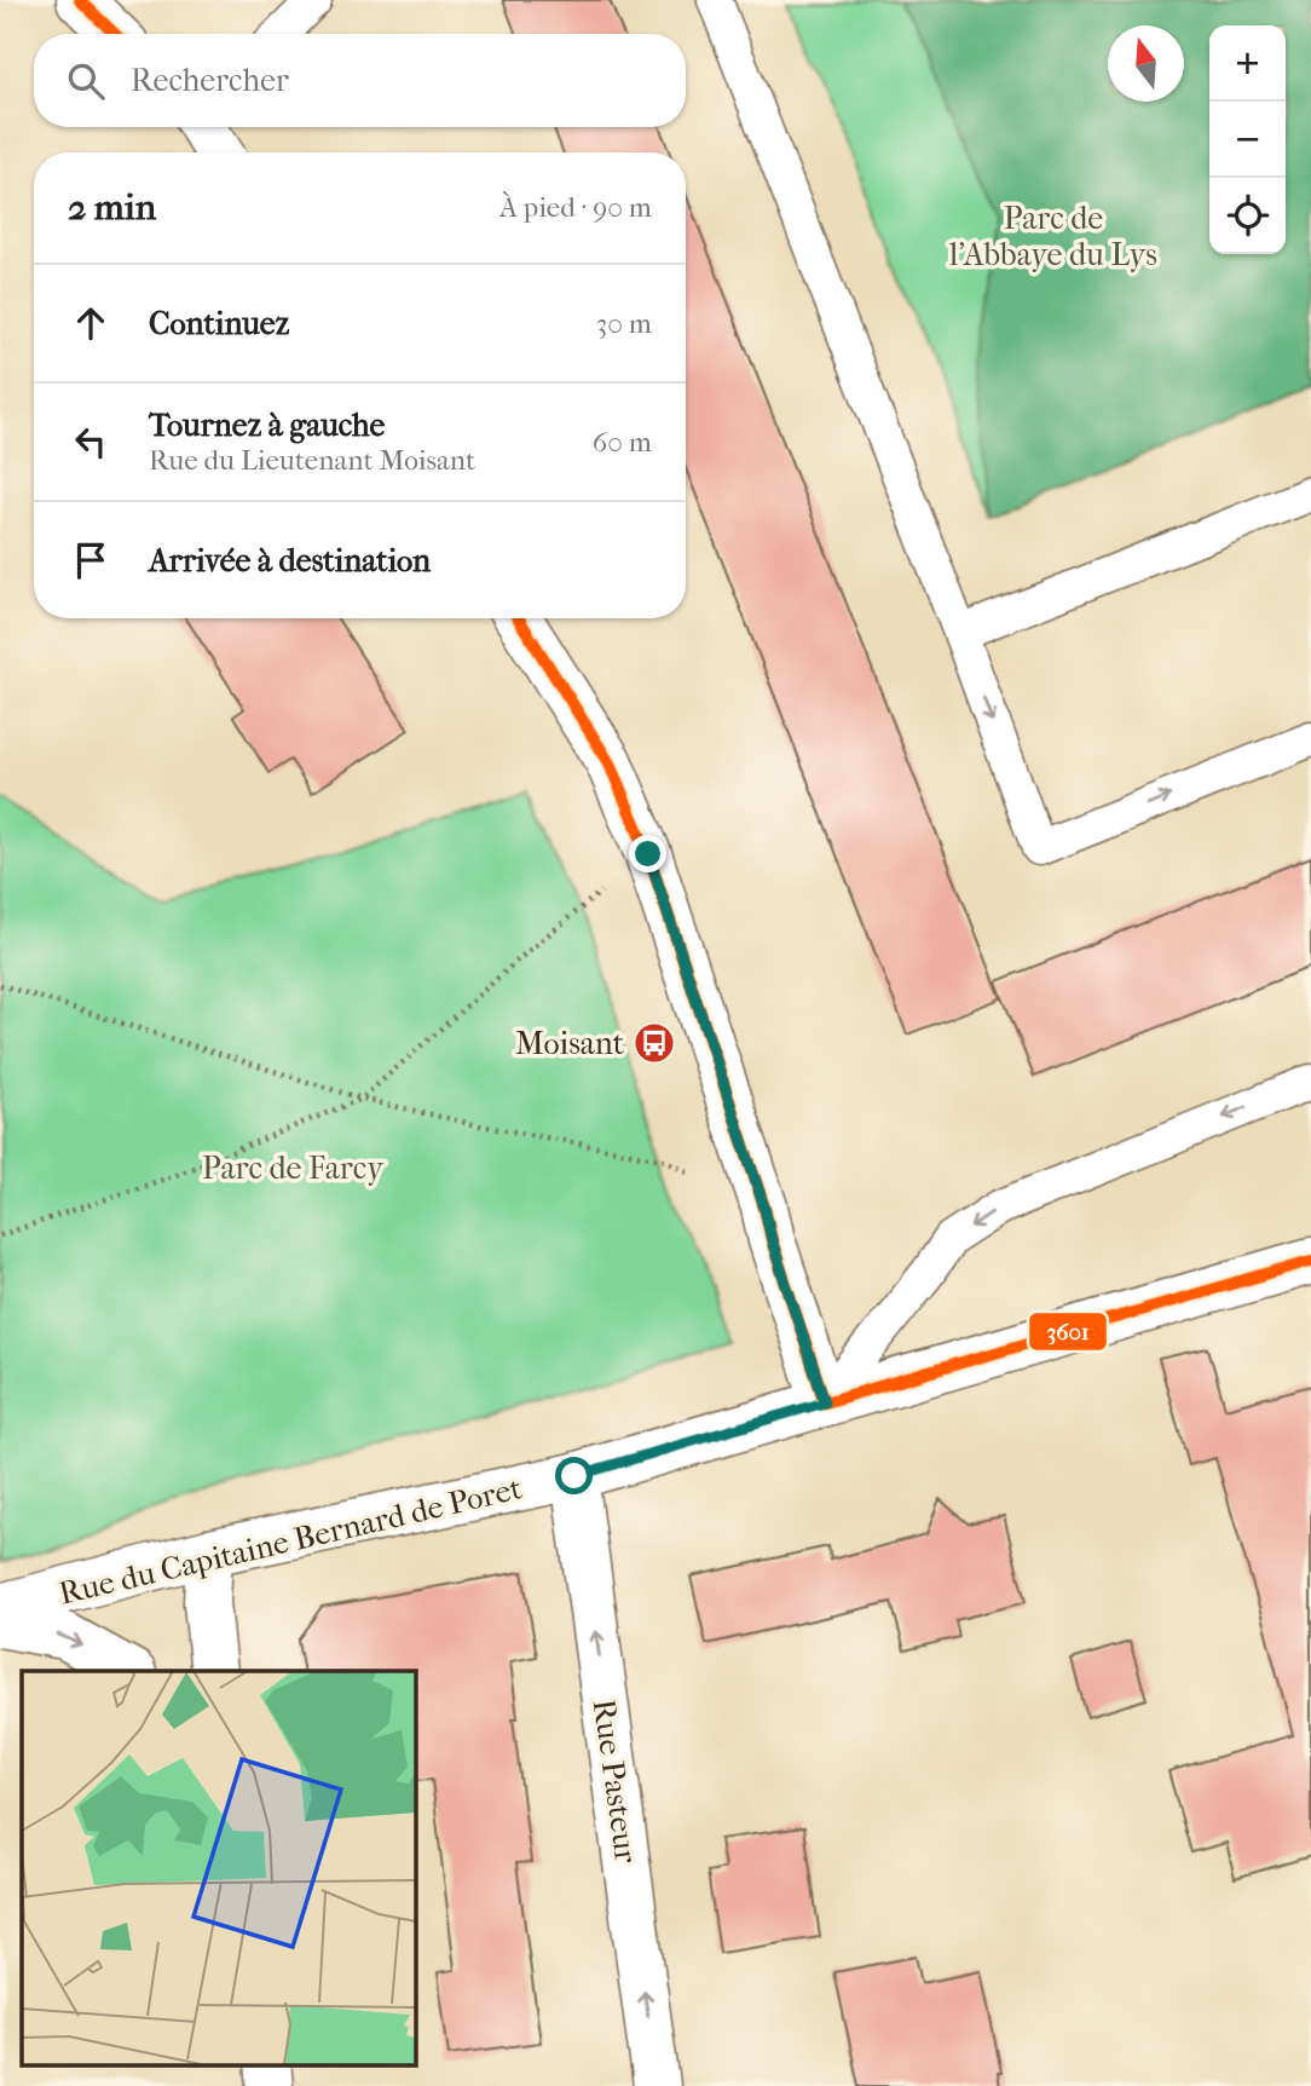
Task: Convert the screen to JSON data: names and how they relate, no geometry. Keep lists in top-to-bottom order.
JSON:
{
  "streets": {
    "street": ["Rue du Capitaine Bernard de Poret", "Rue Pasteur"]
  },
  "crossings": [
    ["Rue du Capitaine Bernard de Poret", "Rue Pasteur"]
  ],
  "one_way": ["Rue Pasteur"],
  "parks": ["Parc de l'Abbaye du Lys", "Parc de Farcy"],
  "places": {
    "bus stop": ["Moisant"]
  },
  "lines": ["transit line 3601"],
  "north": "top",
  "page": {
    "map_buttons": ["+", "−"],
    "search": "Rechercher",
    "heading": ["2 min", "À pied · 90 m"],
    "list": [
      ["Continuez", "30 m"],
      ["Tournez à gauche", "Rue du Lieutenant Moisant", "60 m"],
      "Arrivée à destination"
    ]
  }
}
